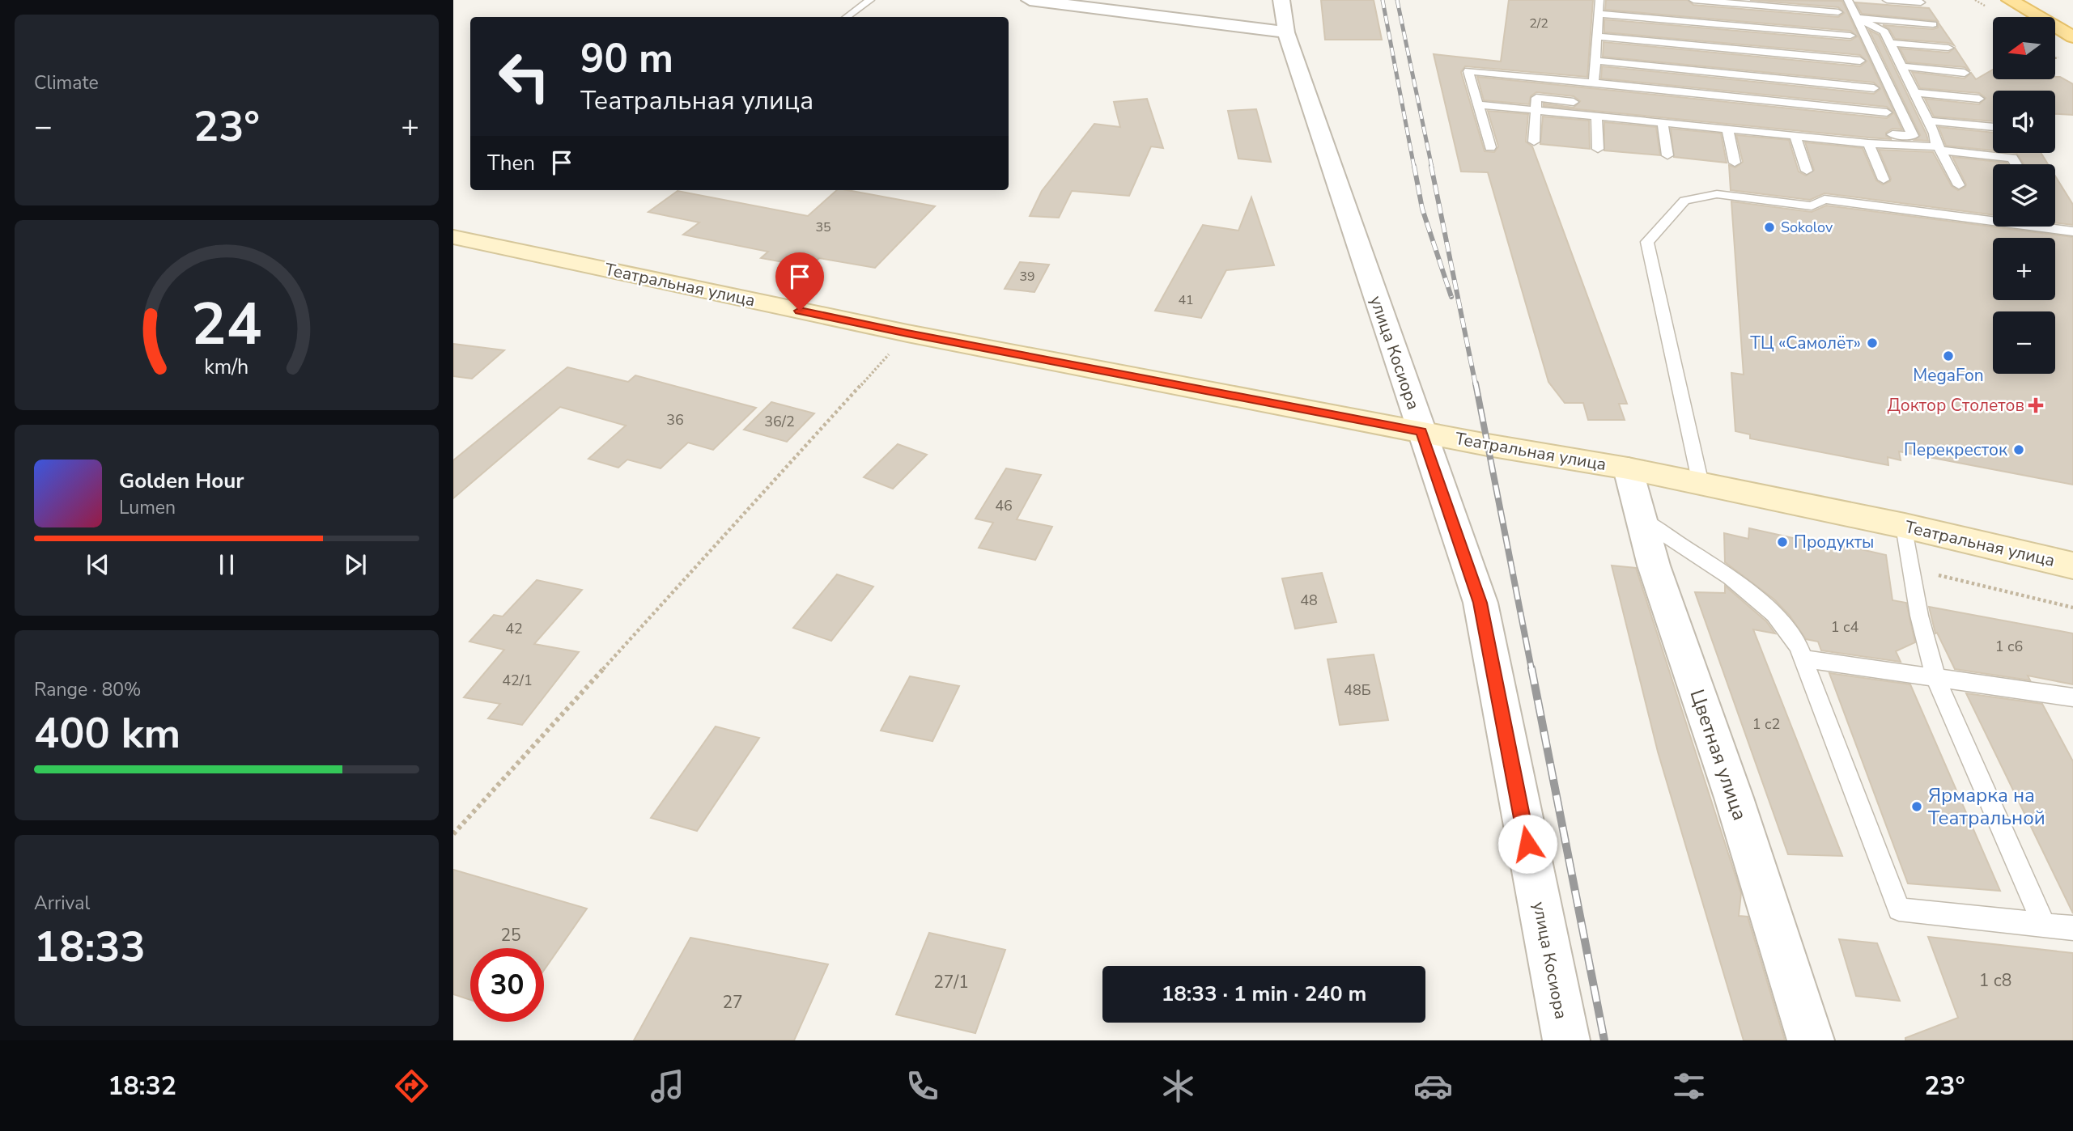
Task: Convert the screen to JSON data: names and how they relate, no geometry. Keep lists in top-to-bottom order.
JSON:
{
  "streets": {
    "street": ["Театральная улица", "улица Косиора", "Цветная улица"]
  },
  "crossings": [
    ["Театральная улица", "улица Косиора"],
    ["Театральная улица", "Цветная улица"]
  ],
  "places": {
    "other": [
      "Sokolov",
      "ТЦ «Самолёт»",
      "MegaFon",
      "Перекресток",
      "Продукты",
      "Ярмарка на Театральной"
    ],
    "health": ["Доктор Столетов"]
  },
  "house_numbers": [
    "2/2",
    "35",
    "39",
    "41",
    "36",
    "36/2",
    "46",
    "48",
    "1 с4",
    "42",
    "1 с6",
    "42/1",
    "48Б",
    "1 с2",
    "25",
    "1 с8",
    "27/1",
    "27"
  ],
  "north": "left",
  "page": {
    "tile": [
      "Climate",
      ["Range · 80%", "400 km"],
      ["Arrival", "18:33"]
    ],
    "map_buttons": ["+", "−"],
    "turn": ["90 m", "Театральная улица"],
    "heat": ["−", "23°", "+"],
    "then": "Then",
    "song": ["Golden Hour", "Lumen"],
    "limit": "30",
    "trip": "18:33 · 1 min · 240 m",
    "tabs": ["18:32", "23°"],
    "gauge": ["24", "km/h"]
  }
}
